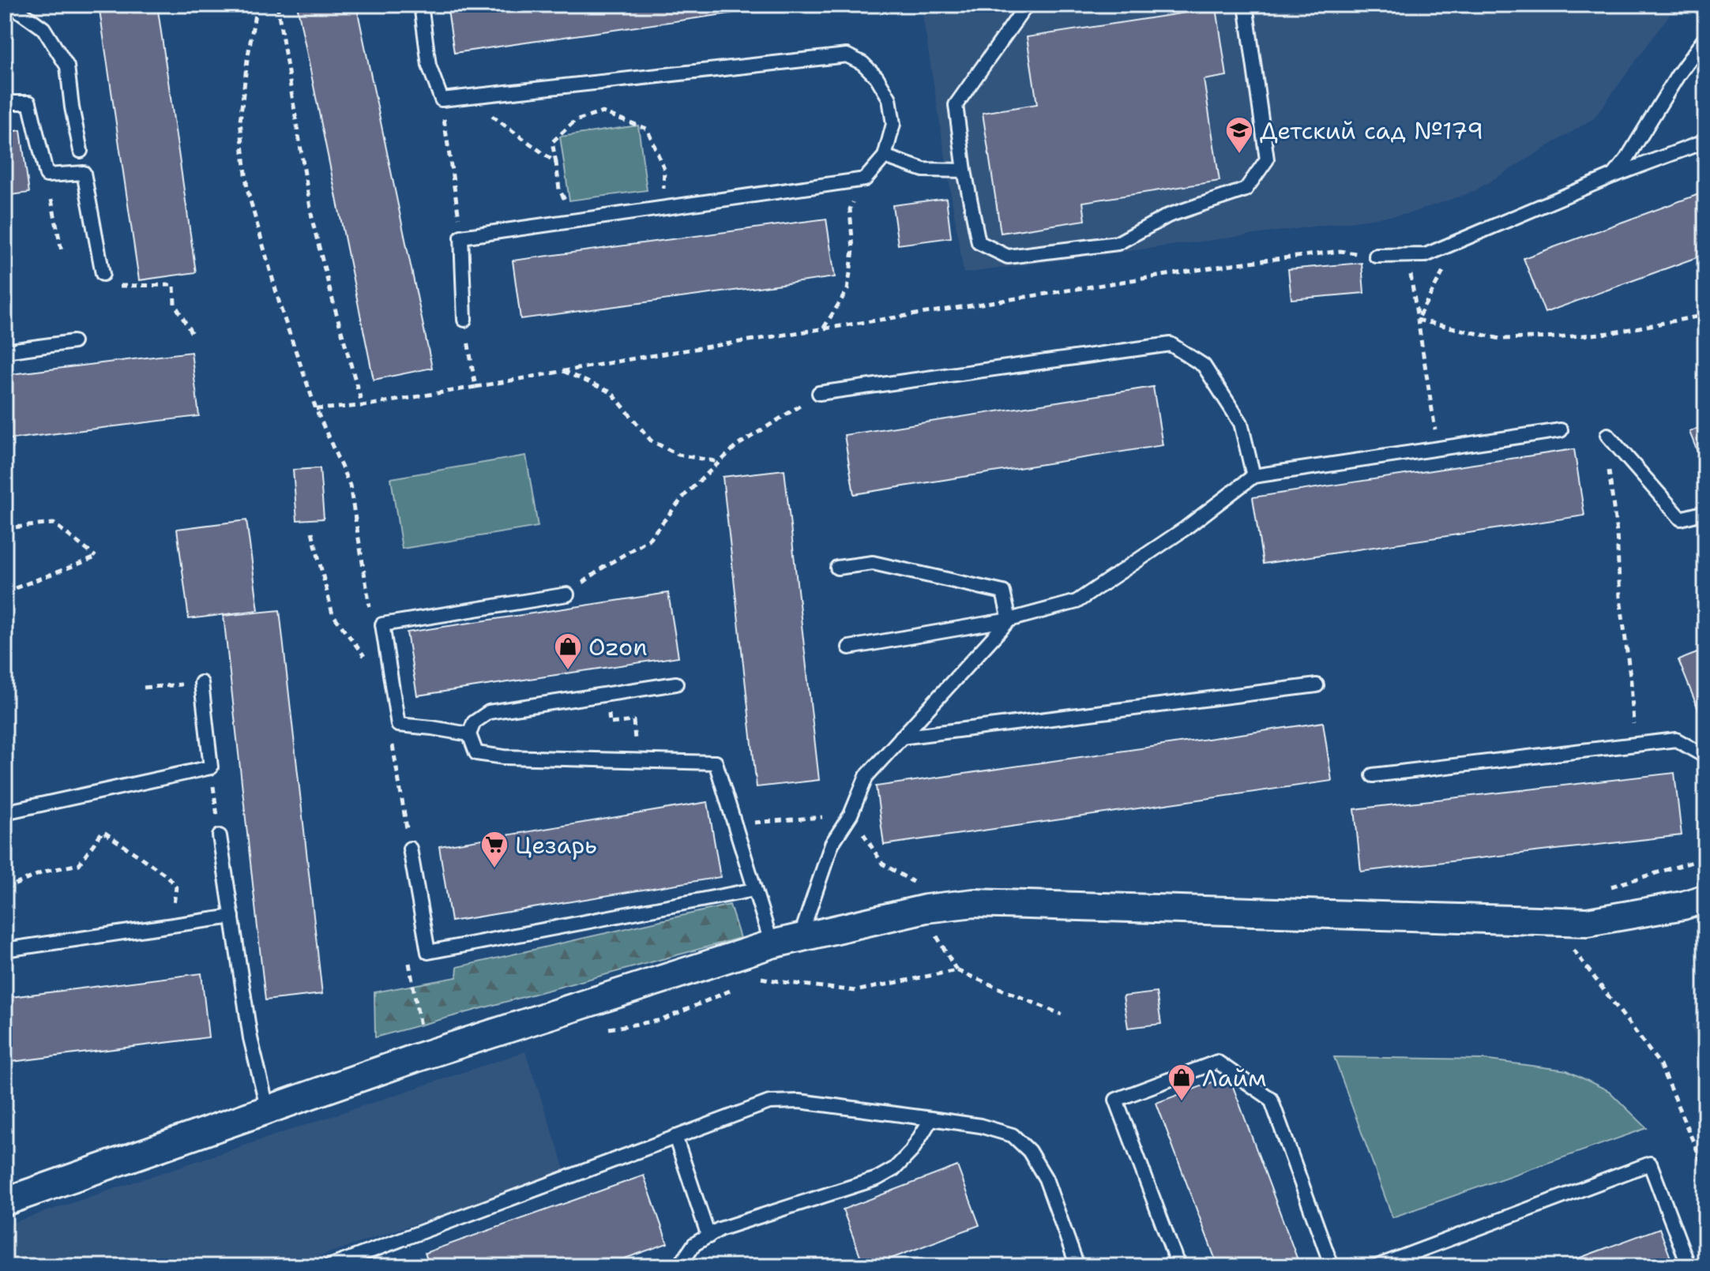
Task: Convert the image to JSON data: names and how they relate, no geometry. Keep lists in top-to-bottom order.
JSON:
{
  "places": {
    "school or university": ["Детский сад №179"],
    "shop": ["Ozon", "Лайм"],
    "supermarket": ["Цезарь"]
  }
}
